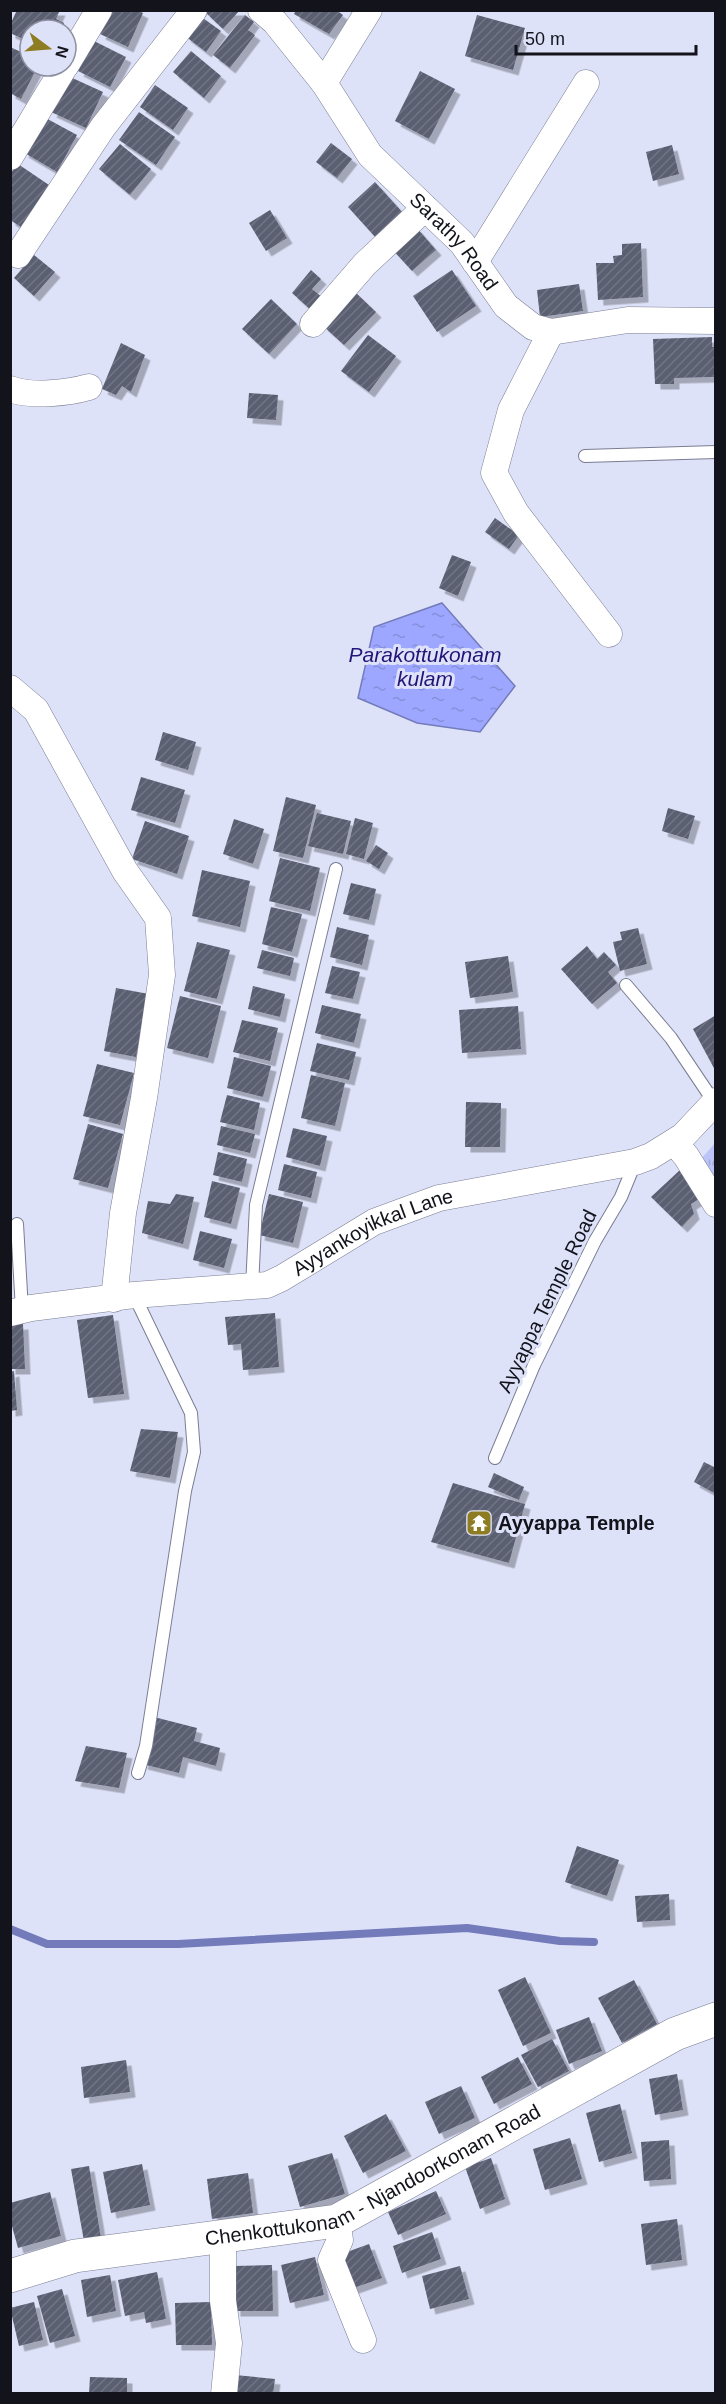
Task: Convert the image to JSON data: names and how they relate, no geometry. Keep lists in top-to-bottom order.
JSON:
{
  "streets": {
    "main road": ["Chenkottukonam - Njandoorkonam Road"],
    "street": ["Sarathy Road", "Ayyankoyikkal Lane"],
    "lane": ["Ayyappa Temple Road"]
  },
  "crossings": [
    ["Ayyankoyikkal Lane", "Ayyappa Temple Road"]
  ],
  "water": ["Parakottukonam kulam"],
  "places": {
    "temple": ["Ayyappa Temple"]
  },
  "scale_bar": "50 m",
  "north": "right"
}
